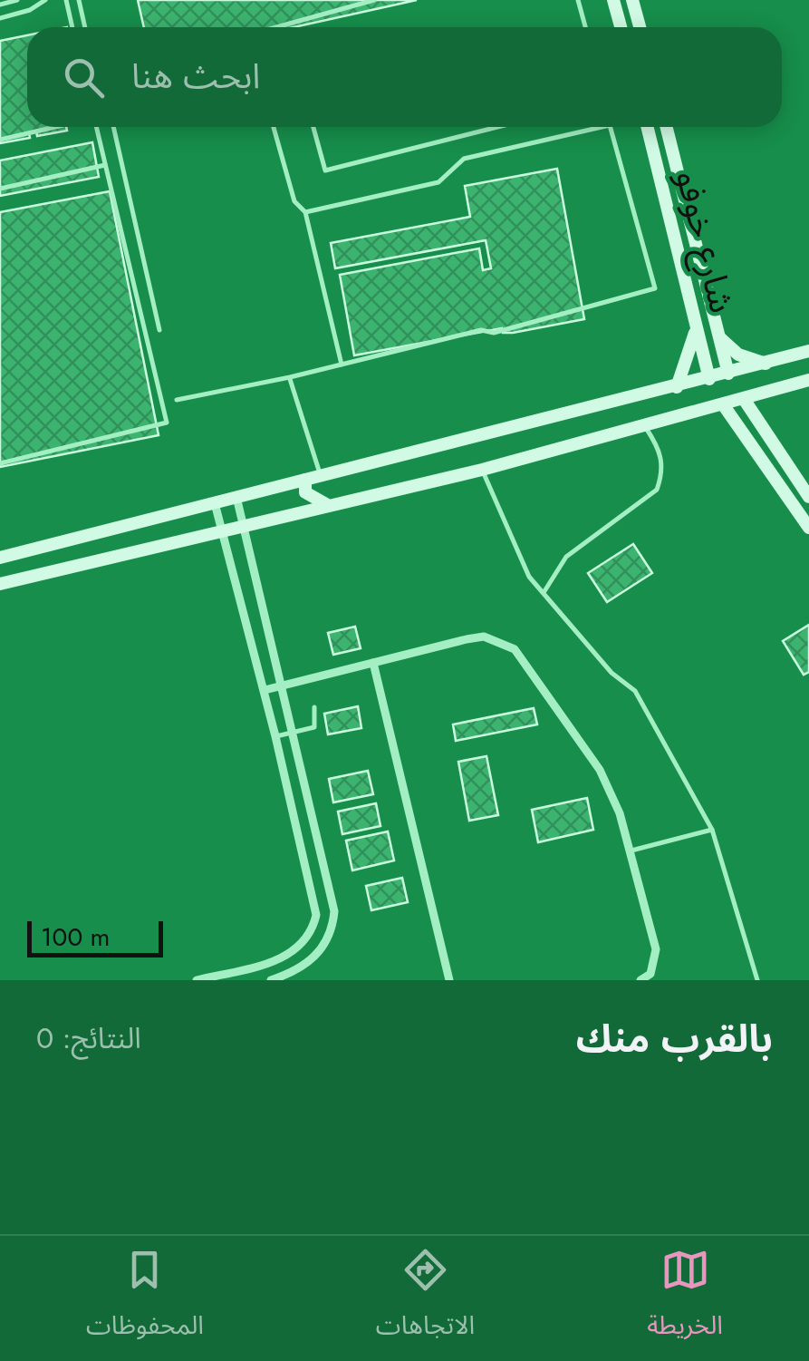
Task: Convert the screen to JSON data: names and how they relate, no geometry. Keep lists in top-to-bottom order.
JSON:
{
  "streets": {
    "street": ["شارع خوفو"]
  },
  "scale_bar": "100 m",
  "page": {
    "search": "ابحث هنا",
    "scale": "100 m",
    "heading": ["بالقرب منك", "النتائج: 0"],
    "nav": ["الخريطة", "الاتجاهات", "المحفوظات"]
  }
}
